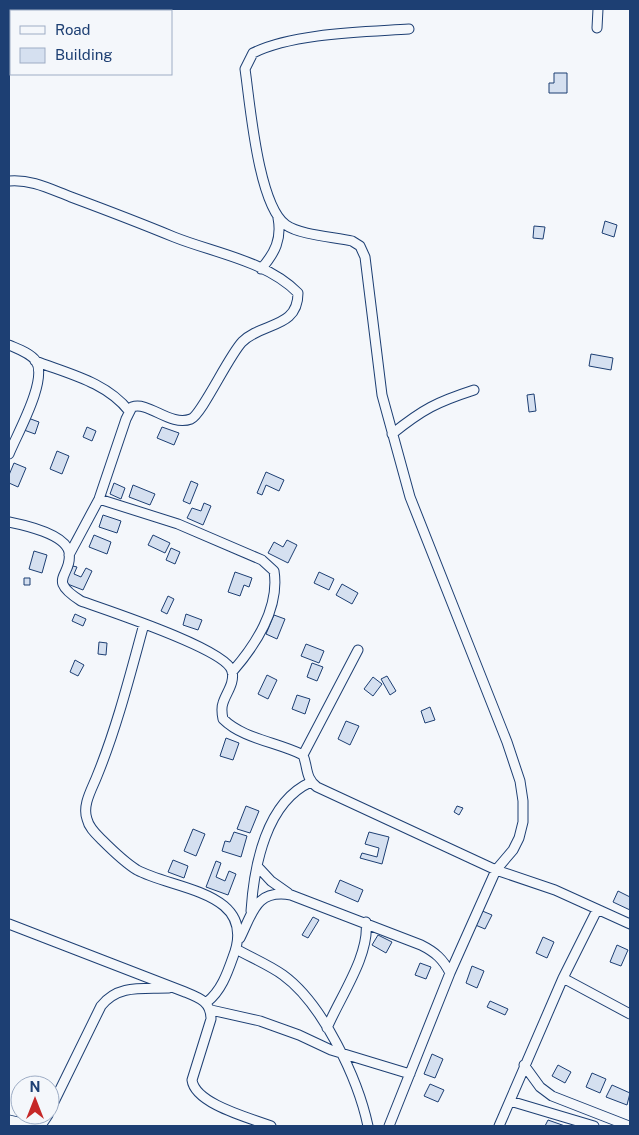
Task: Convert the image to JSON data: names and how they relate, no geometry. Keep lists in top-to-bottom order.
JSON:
{
  "legend": ["Road", "Building"],
  "north": "top"
}
